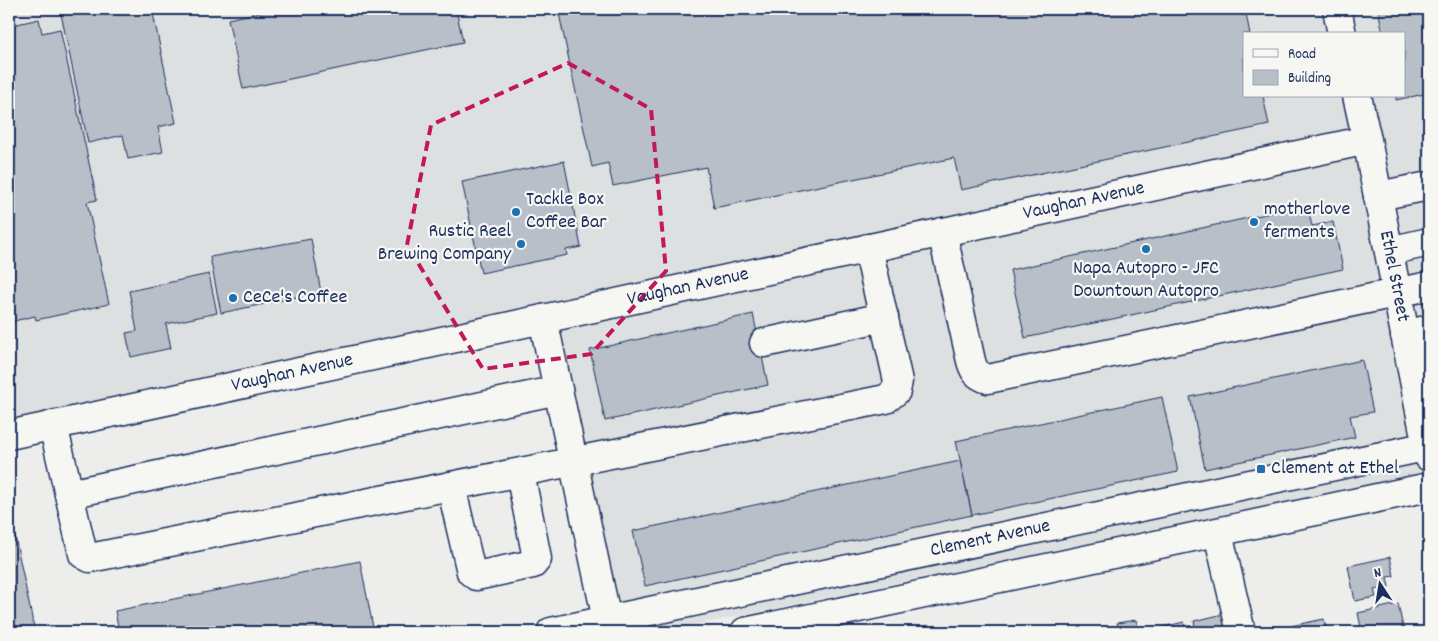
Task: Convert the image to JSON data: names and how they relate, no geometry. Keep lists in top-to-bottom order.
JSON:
{
  "streets": {
    "street": ["Vaughan Avenue", "Ethel Street", "Clement Avenue"]
  },
  "crossings": [
    ["Vaughan Avenue", "Ethel Street"],
    ["Ethel Street", "Clement Avenue"]
  ],
  "places": {
    "other": [
      "Tackle Box Coffee Bar",
      "motherlove ferments",
      "Rustic Reel Brewing Company",
      "Napa Autopro - JFC Downtown Autopro",
      "CeCe's Coffee"
    ],
    "transit": ["Clement at Ethel"]
  },
  "legend": ["Road", "Building"],
  "north": "top"
}
